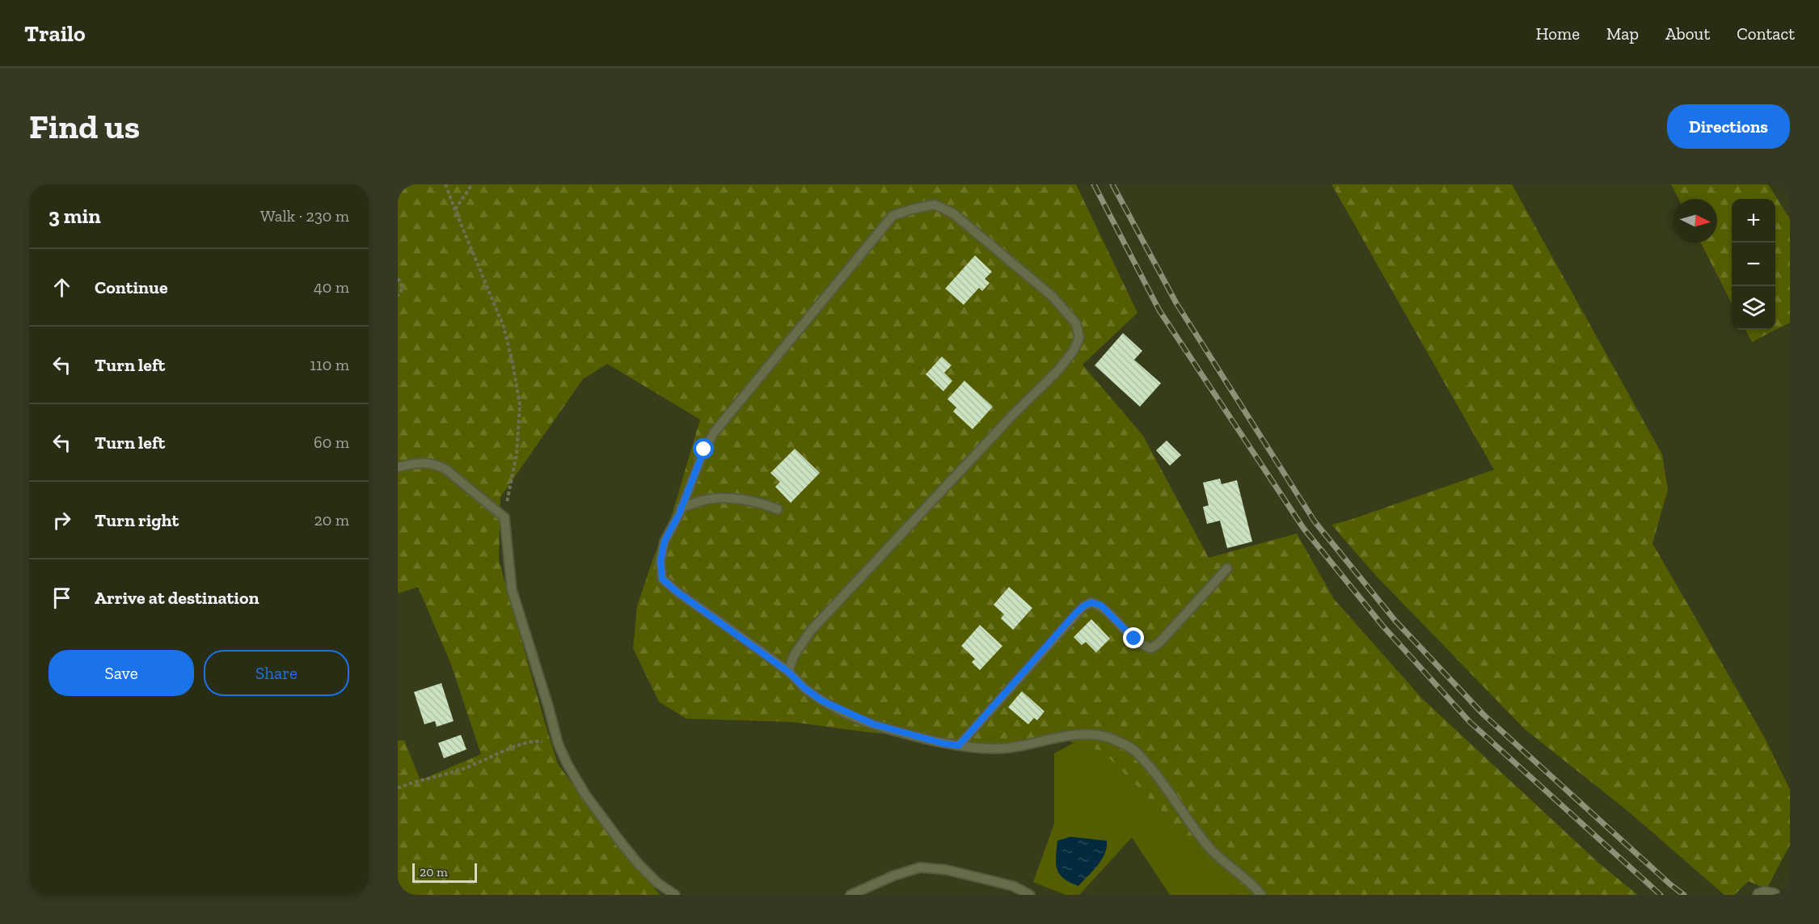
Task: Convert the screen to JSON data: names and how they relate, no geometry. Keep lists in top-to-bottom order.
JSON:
{
  "scale_bar": "20 m",
  "north": "right",
  "page": {
    "header": "Trailo",
    "nav": [
      "Home",
      "Map",
      "About",
      "Contact"
    ],
    "buttons": [
      "Directions",
      ["Save", "Share"]
    ],
    "title": "Find us",
    "heading": ["3 min", "Walk · 230 m"],
    "map_buttons": ["+", "−"],
    "list": [
      ["Continue", "40 m"],
      ["Turn left", "110 m"],
      ["Turn left", "60 m"],
      ["Turn right", "20 m"],
      "Arrive at destination"
    ],
    "scale": "20 m"
  }
}
